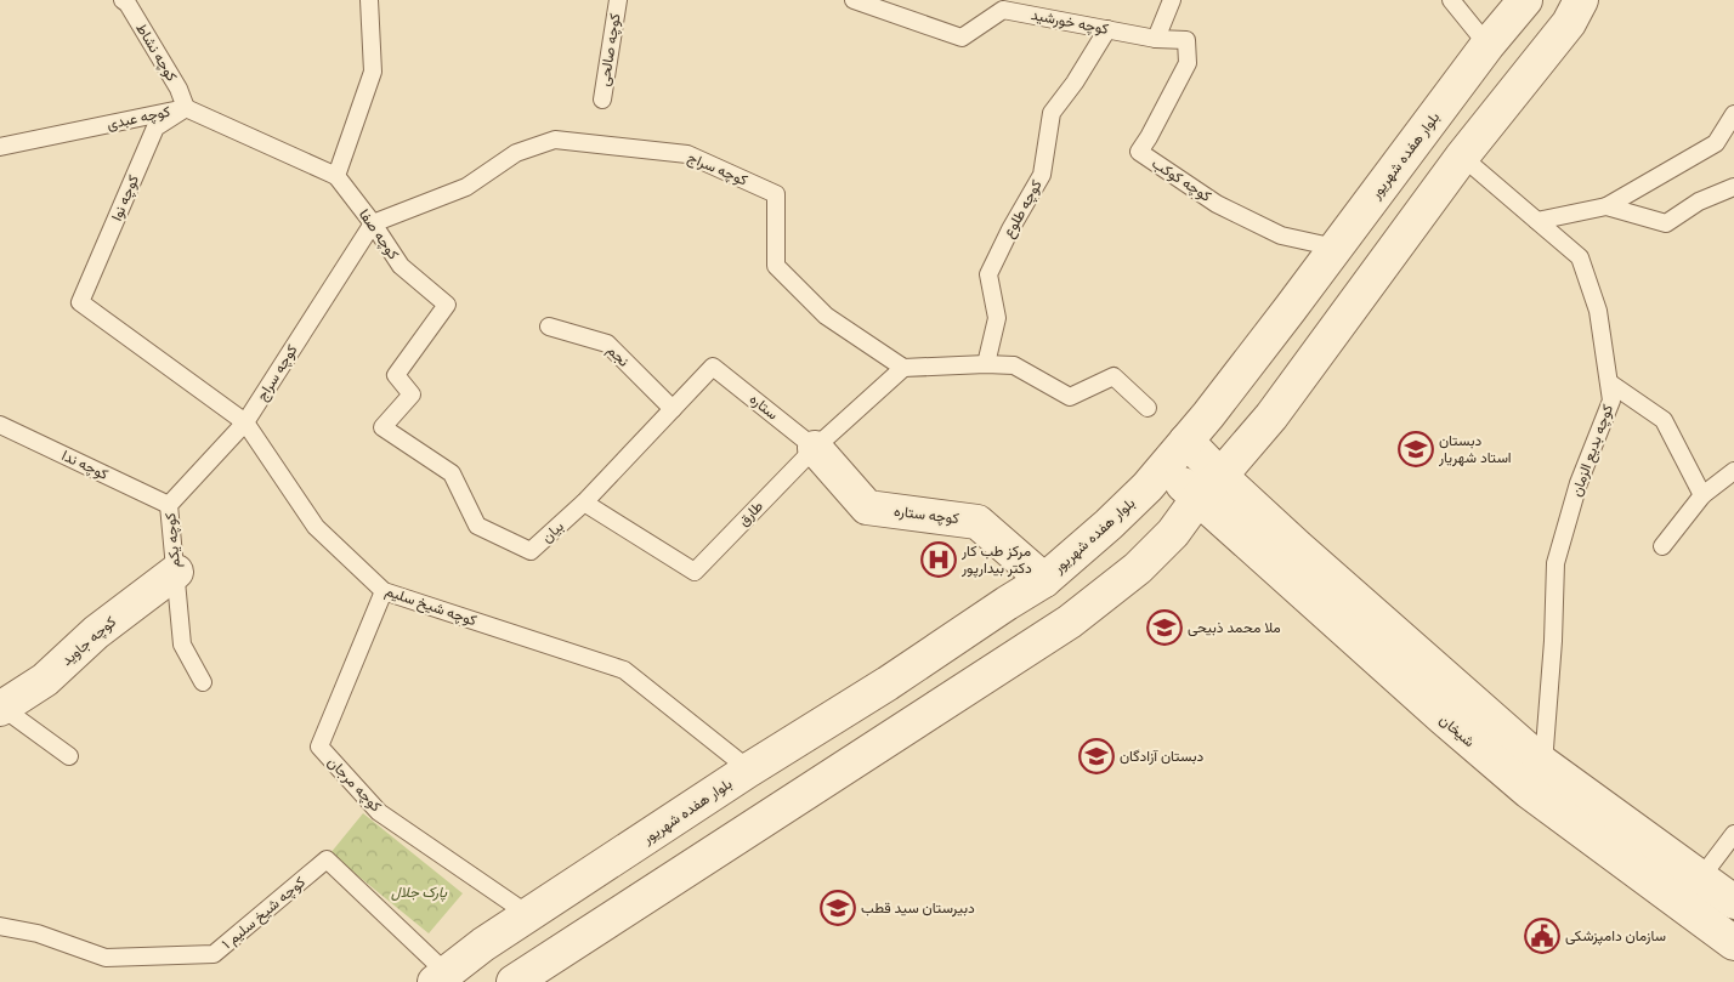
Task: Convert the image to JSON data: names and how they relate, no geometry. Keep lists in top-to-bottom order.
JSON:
{
  "streets": {
    "street": [
      "بلوار هفده شهریور",
      "کوچه ستاره",
      "کوچه جاوید",
      "شیخان"
    ],
    "lane": [
      "کوچه خورشید",
      "کوچه صالحی",
      "کوچه نشاط",
      "کوچه عبدی",
      "کوچه سراج",
      "کوچه کوکب",
      "کوچه نوا",
      "کوچه طلوع",
      "کوچه صفا",
      "نجم",
      "ستاره",
      "کوچه بدیع الزمان",
      "کوچه ندا",
      "طارق",
      "بیان",
      "کوچه یکم",
      "کوچه شیخ سلیم",
      "کوچه مرجان",
      "کوچه شیخ سلیم ۱"
    ]
  },
  "crossings": [
    ["کوچه خورشید", "کوچه کوکب"],
    ["کوچه خورشید", "کوچه طلوع"],
    ["کوچه نشاط", "کوچه عبدی"],
    ["کوچه نشاط", "کوچه نوا"],
    ["کوچه عبدی", "کوچه نوا"],
    ["کوچه عبدی", "کوچه صفا"],
    ["بلوار هفده شهریور", "کوچه کوکب"],
    ["بلوار هفده شهریور", "کوچه ستاره"],
    ["بلوار هفده شهریور", "کوچه شیخ سلیم"],
    ["بلوار هفده شهریور", "کوچه مرجان"],
    ["بلوار هفده شهریور", "کوچه شیخ سلیم ۱"],
    ["کوچه سراج", "کوچه صفا"],
    ["کوچه سراج", "طارق"],
    ["کوچه سراج", "کوچه یکم"],
    ["کوچه سراج", "کوچه شیخ سلیم"],
    ["کوچه نوا", "کوچه شیخ سلیم"],
    ["کوچه صفا", "بیان"],
    ["نجم", "بیان"],
    ["ستاره", "طارق"],
    ["ستاره", "کوچه ستاره"],
    ["ستاره", "بیان"],
    ["کوچه بدیع الزمان", "شیخان"],
    ["کوچه ندا", "کوچه یکم"],
    ["طارق", "کوچه ستاره"],
    ["طارق", "بیان"],
    ["کوچه یکم", "کوچه شیخ سلیم"],
    ["کوچه یکم", "کوچه جاوید"],
    ["کوچه شیخ سلیم", "کوچه مرجان"]
  ],
  "parks": ["پارک جلال"],
  "places": {
    "school or university": [
      "دبستان استاد شهریار",
      "ملا محمد ذبیحی",
      "دبستان آزادگان",
      "دبیرستان سید قطب"
    ],
    "hospital": ["مرکز طب کار دکتر بیدارپور"],
    "public building": ["سازمان دامپزشکی"]
  }
}
